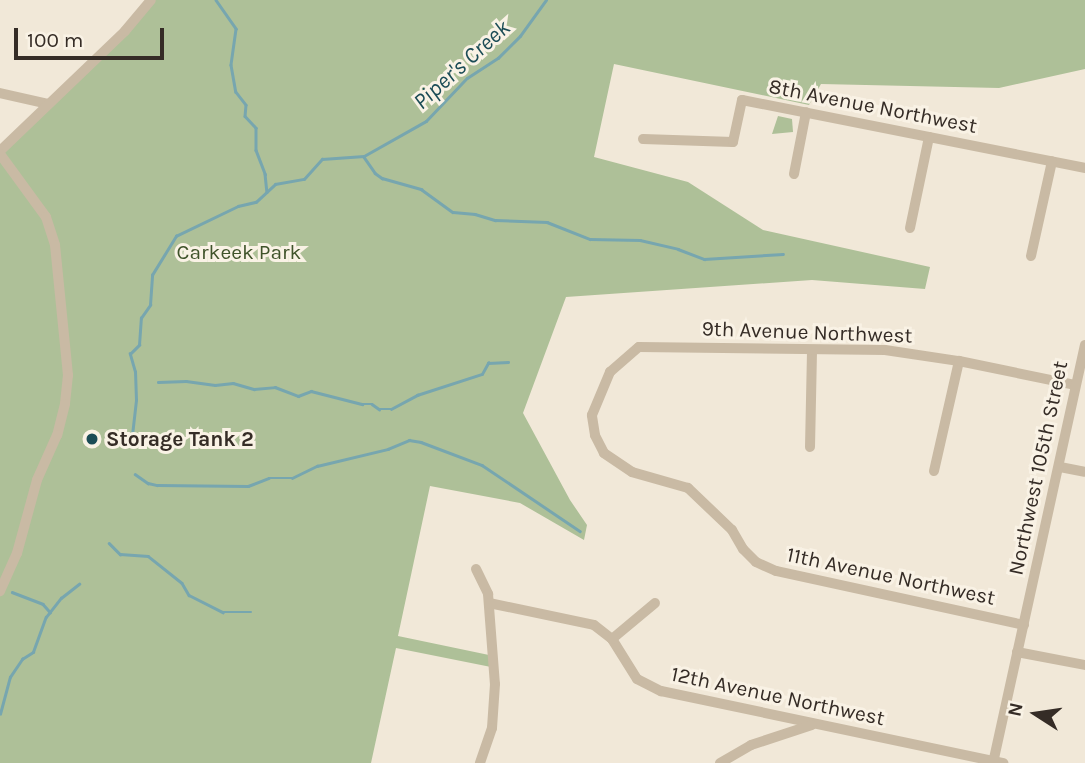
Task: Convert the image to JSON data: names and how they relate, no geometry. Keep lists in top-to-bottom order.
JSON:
{
  "streets": {
    "street": [
      "8th Avenue Northwest",
      "9th Avenue Northwest",
      "Northwest 105th Street",
      "11th Avenue Northwest",
      "12th Avenue Northwest"
    ]
  },
  "crossings": [
    ["9th Avenue Northwest", "Northwest 105th Street"],
    ["9th Avenue Northwest", "11th Avenue Northwest"],
    ["Northwest 105th Street", "11th Avenue Northwest"],
    ["Northwest 105th Street", "12th Avenue Northwest"]
  ],
  "water": ["Piper's Creek"],
  "parks": ["Carkeek Park"],
  "places": ["Storage Tank 2"],
  "scale_bar": "100 m",
  "north": "left"
}
